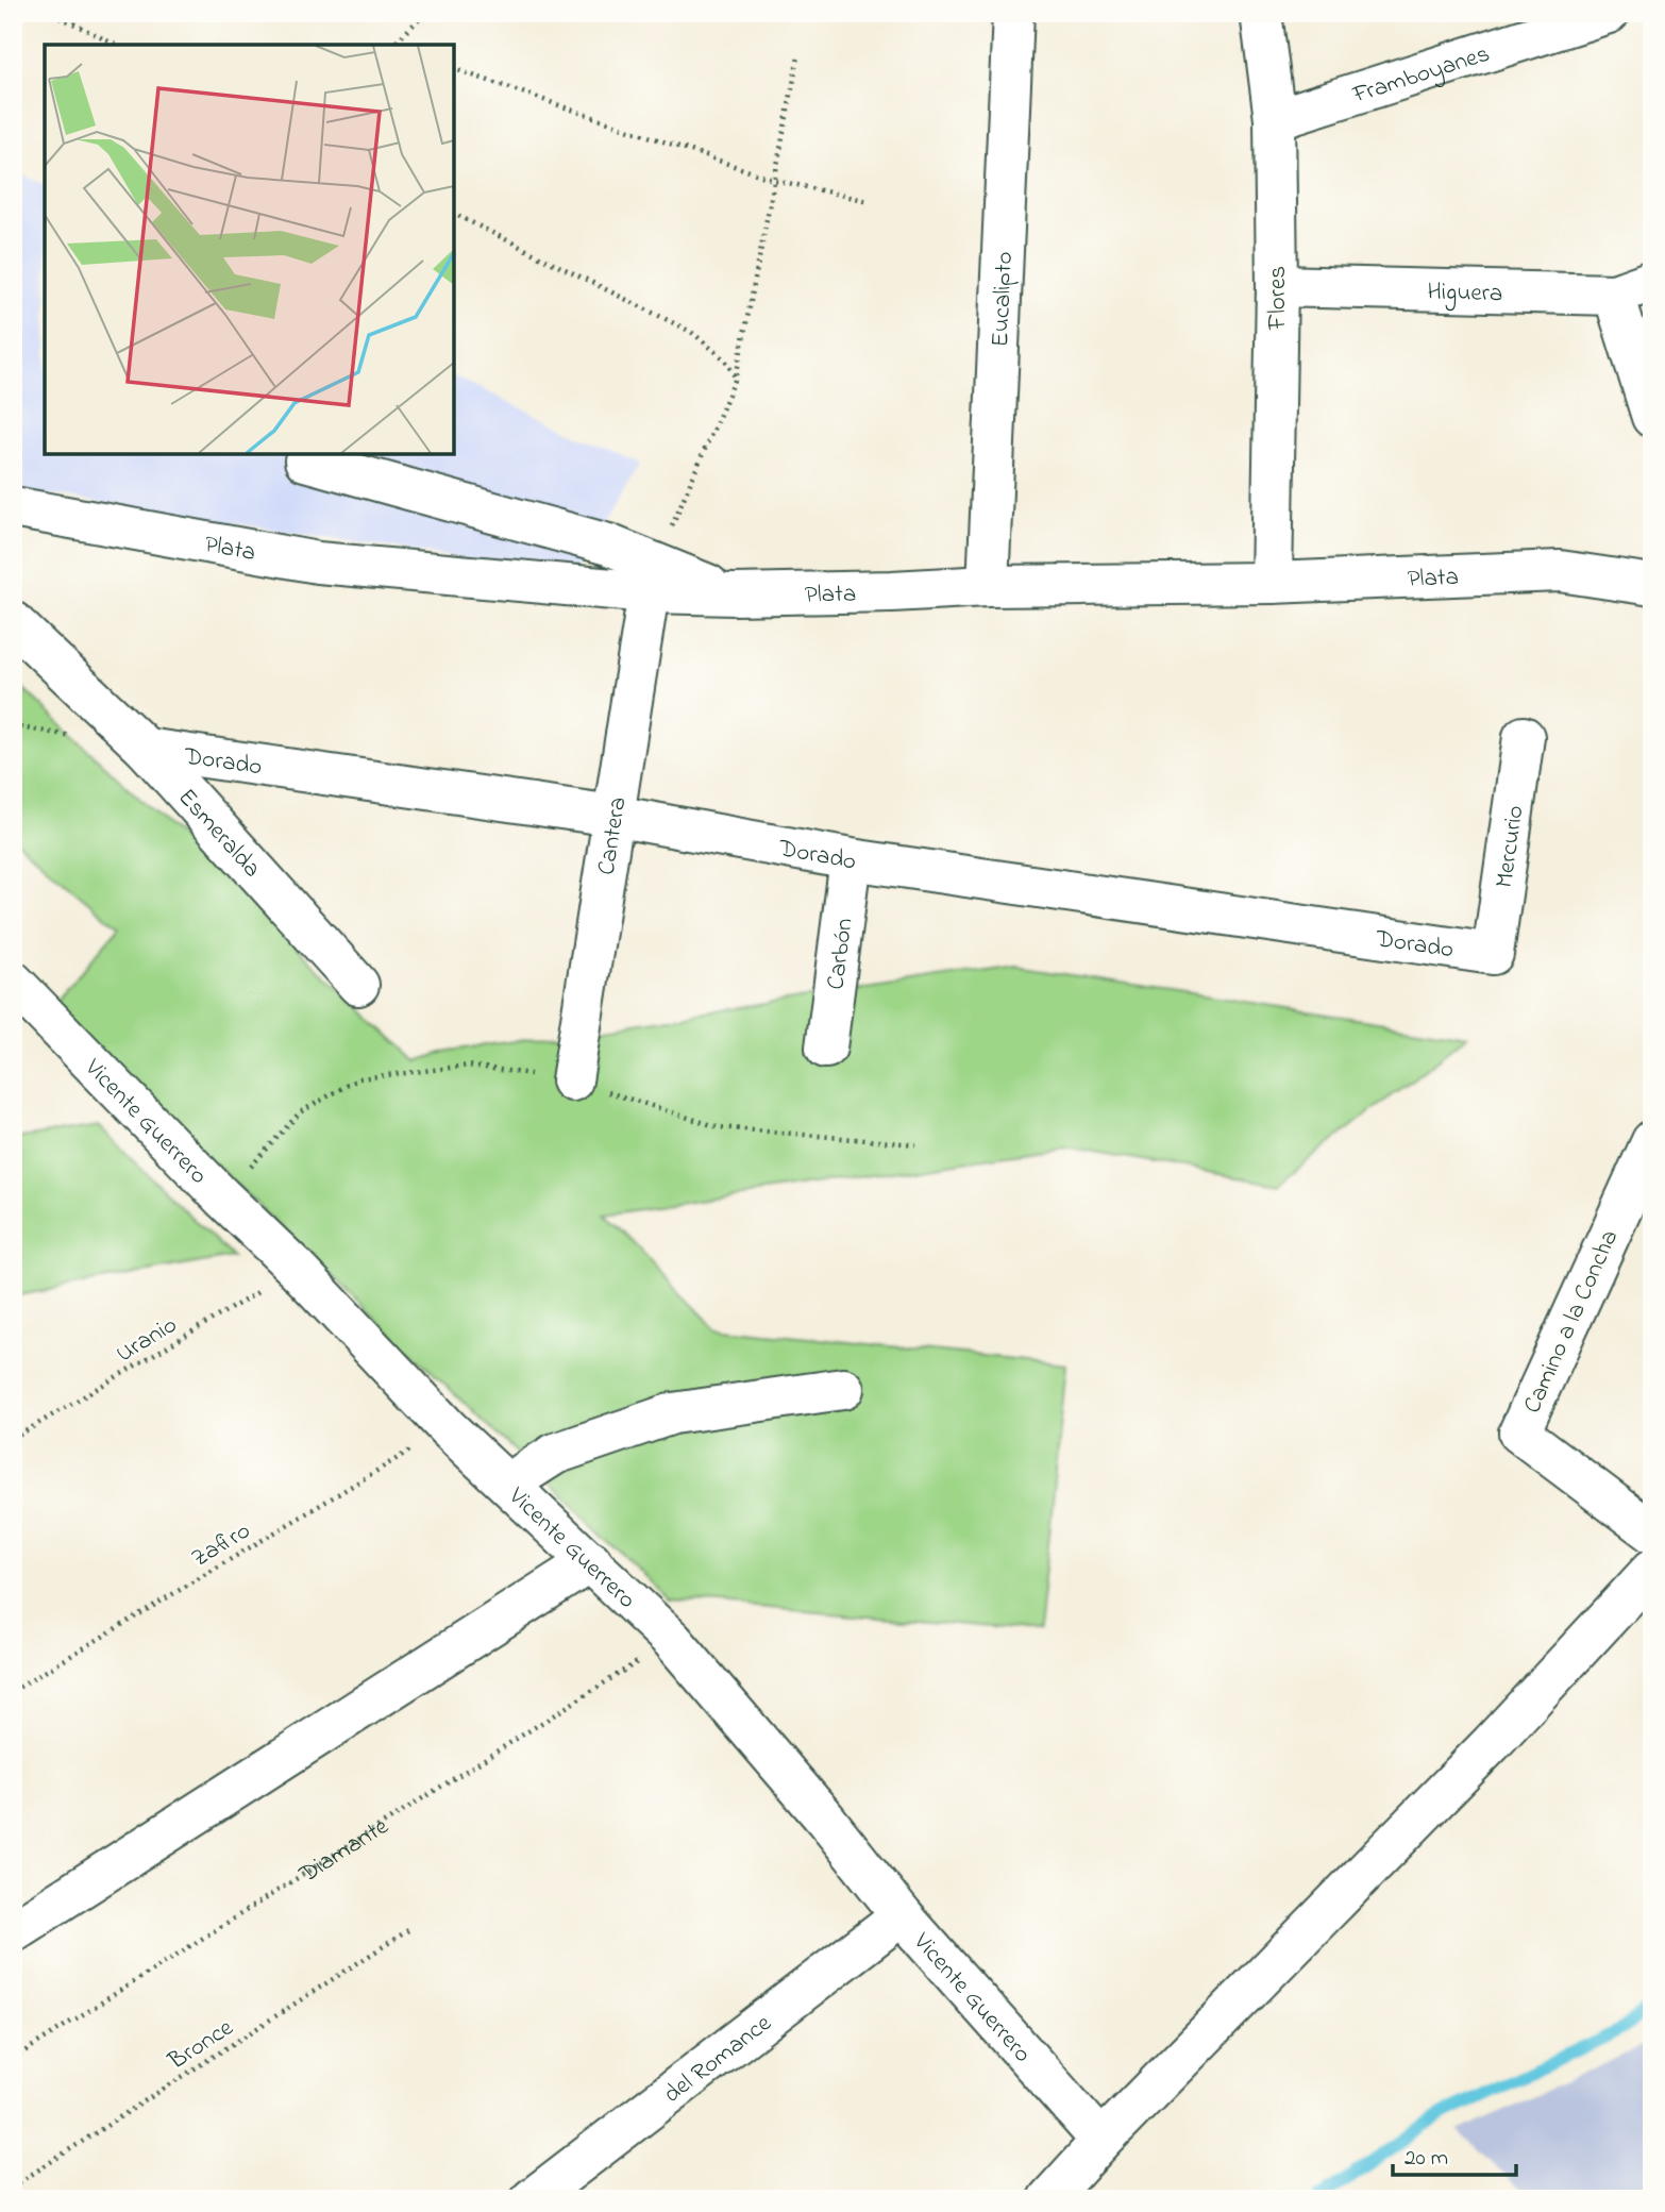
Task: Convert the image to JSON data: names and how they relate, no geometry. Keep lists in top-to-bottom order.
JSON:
{
  "streets": {
    "street": [
      "Framboyanes",
      "Higuera",
      "Flores",
      "Eucalipto",
      "Plata",
      "Dorado",
      "Esmeralda",
      "Cantera",
      "Mercurio",
      "Carbón",
      "Vicente Guerrero",
      "Camino a la Concha",
      "del Romance"
    ],
    "path": [
      "Uranio",
      "Zafiro",
      "Diamante",
      "Bronce"
    ]
  },
  "crossings": [
    ["Framboyanes", "Flores"],
    ["Higuera", "Flores"],
    ["Flores", "Plata"],
    ["Eucalipto", "Plata"],
    ["Plata", "Cantera"],
    ["Dorado", "Esmeralda"],
    ["Dorado", "Cantera"],
    ["Dorado", "Mercurio"],
    ["Dorado", "Carbón"],
    ["Vicente Guerrero", "Uranio"],
    ["Vicente Guerrero", "Zafiro"],
    ["Vicente Guerrero", "Diamante"],
    ["Vicente Guerrero", "del Romance"]
  ],
  "scale_bar": "20 m"
}
